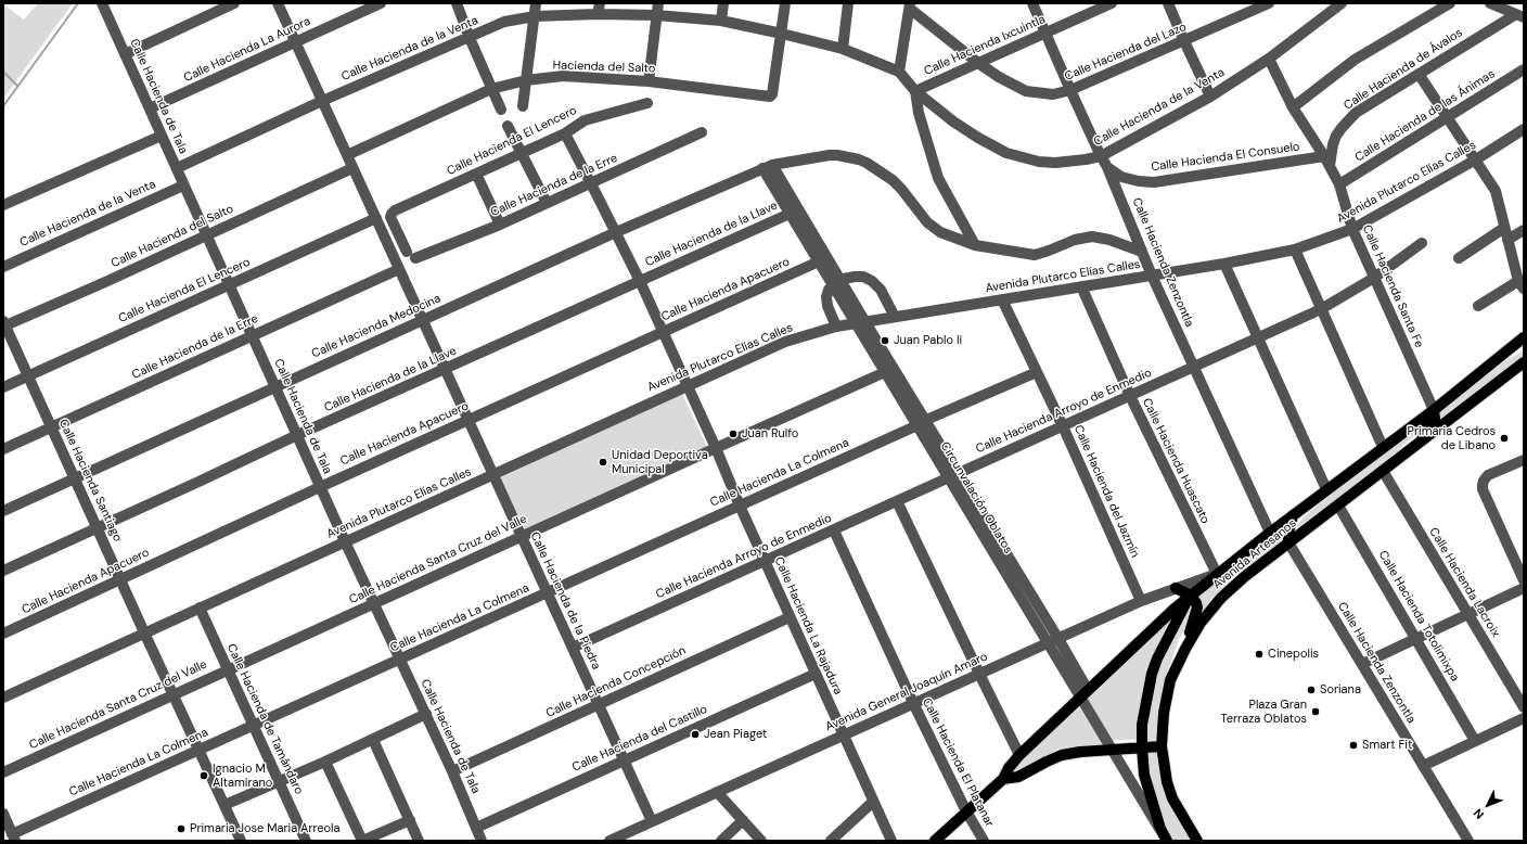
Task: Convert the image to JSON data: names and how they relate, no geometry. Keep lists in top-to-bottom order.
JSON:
{
  "streets": {
    "main road": ["Circunvalación Oblatos", "Avenida Artesanos"],
    "street": [
      "Calle Hacienda Ixcuintla",
      "Calle Hacienda de la Venta",
      "Calle Hacienda La Aurora",
      "Calle Hacienda del Lazo",
      "Hacienda del Salto",
      "Calle Hacienda de Ávalos",
      "Calle Hacienda de Tala",
      "Calle Hacienda de las Ánimas",
      "Calle Hacienda El Lencero",
      "Calle Hacienda El Consuelo",
      "Avenida Plutarco Elías Calles",
      "Calle Hacienda de la Erre",
      "Calle Hacienda de la Llave",
      "Calle Hacienda del Salto",
      "Calle Hacienda Zenzontla",
      "Calle Hacienda Santa Fe",
      "Calle Hacienda Apacuero",
      "Calle Hacienda Medocina",
      "Calle Hacienda Arroyo de Enmedio",
      "Calle Hacienda Huascato",
      "Calle Hacienda La Colmena",
      "Calle Hacienda Santiago",
      "Calle Hacienda del Jazmín",
      "Calle Hacienda Santa Cruz del Valle",
      "Calle Hacienda Lacroix",
      "Calle Hacienda de la Piedra",
      "Calle Hacienda Totolimixpa",
      "Calle Hacienda La Rajadura",
      "Calle Hacienda Concepción",
      "Avenida General Joaquín Amaro",
      "Calle Hacienda de Tamándaro",
      "Calle Hacienda del Castillo",
      "Calle Hacienda El Platanar"
    ]
  },
  "crossings": [
    ["Calle Hacienda Ixcuintla", "Calle Hacienda de la Venta"],
    ["Calle Hacienda Ixcuintla", "Calle Hacienda del Lazo"],
    ["Calle Hacienda Ixcuintla", "Calle Hacienda Zenzontla"],
    ["Calle Hacienda de la Venta", "Hacienda del Salto"],
    ["Calle Hacienda de la Venta", "Calle Hacienda de Tala"],
    ["Calle Hacienda de la Venta", "Calle Hacienda Zenzontla"],
    ["Calle Hacienda de la Venta", "Calle Hacienda Santa Fe"],
    ["Calle Hacienda de la Venta", "Calle Hacienda de la Piedra"],
    ["Calle Hacienda La Aurora", "Calle Hacienda de Tala"],
    ["Calle Hacienda La Aurora", "Calle Hacienda de la Piedra"],
    ["Calle Hacienda del Lazo", "Calle Hacienda Zenzontla"],
    ["Hacienda del Salto", "Calle Hacienda de la Piedra"],
    ["Calle Hacienda de Ávalos", "Calle Hacienda Santa Fe"],
    ["Calle Hacienda de Tala", "Calle Hacienda El Lencero"],
    ["Calle Hacienda de Tala", "Avenida Plutarco Elías Calles"],
    ["Calle Hacienda de Tala", "Calle Hacienda de la Erre"],
    ["Calle Hacienda de Tala", "Calle Hacienda de la Llave"],
    ["Calle Hacienda de Tala", "Calle Hacienda del Salto"],
    ["Calle Hacienda de Tala", "Calle Hacienda Apacuero"],
    ["Calle Hacienda de Tala", "Calle Hacienda Medocina"],
    ["Calle Hacienda de Tala", "Calle Hacienda La Colmena"],
    ["Calle Hacienda de Tala", "Calle Hacienda Santa Cruz del Valle"],
    ["Calle Hacienda de Tala", "Calle Hacienda Concepción"],
    ["Calle Hacienda de Tala", "Calle Hacienda del Castillo"],
    ["Calle Hacienda de las Ánimas", "Calle Hacienda Santa Fe"],
    ["Calle Hacienda El Lencero", "Calle Hacienda de la Erre"],
    ["Calle Hacienda El Lencero", "Calle Hacienda Santiago"],
    ["Calle Hacienda El Lencero", "Calle Hacienda de la Piedra"],
    ["Calle Hacienda El Lencero", "Calle Hacienda La Rajadura"],
    ["Calle Hacienda El Consuelo", "Calle Hacienda Zenzontla"],
    ["Calle Hacienda El Consuelo", "Calle Hacienda Santa Fe"],
    ["Avenida Plutarco Elías Calles", "Calle Hacienda Zenzontla"],
    ["Avenida Plutarco Elías Calles", "Calle Hacienda Santa Fe"],
    ["Avenida Plutarco Elías Calles", "Calle Hacienda Huascato"],
    ["Avenida Plutarco Elías Calles", "Calle Hacienda Santiago"],
    ["Avenida Plutarco Elías Calles", "Calle Hacienda del Jazmín"],
    ["Avenida Plutarco Elías Calles", "Circunvalación Oblatos"],
    ["Avenida Plutarco Elías Calles", "Calle Hacienda de la Piedra"],
    ["Avenida Plutarco Elías Calles", "Calle Hacienda La Rajadura"],
    ["Avenida Plutarco Elías Calles", "Calle Hacienda de Tamándaro"],
    ["Calle Hacienda de la Erre", "Calle Hacienda Santiago"],
    ["Calle Hacienda de la Erre", "Calle Hacienda de la Piedra"],
    ["Calle Hacienda de la Erre", "Calle Hacienda La Rajadura"],
    ["Calle Hacienda de la Llave", "Calle Hacienda Santiago"],
    ["Calle Hacienda de la Llave", "Circunvalación Oblatos"],
    ["Calle Hacienda de la Llave", "Calle Hacienda de la Piedra"],
    ["Calle Hacienda de la Llave", "Calle Hacienda La Rajadura"],
    ["Calle Hacienda del Salto", "Calle Hacienda Santiago"],
    ["Calle Hacienda del Salto", "Calle Hacienda de la Piedra"],
    ["Calle Hacienda Zenzontla", "Calle Hacienda Medocina"],
    ["Calle Hacienda Zenzontla", "Calle Hacienda Arroyo de Enmedio"],
    ["Calle Hacienda Zenzontla", "Avenida Artesanos"],
    ["Calle Hacienda Santa Fe", "Calle Hacienda Arroyo de Enmedio"],
    ["Calle Hacienda Santa Fe", "Avenida Artesanos"],
    ["Calle Hacienda Apacuero", "Calle Hacienda Santiago"],
    ["Calle Hacienda Apacuero", "Circunvalación Oblatos"],
    ["Calle Hacienda Apacuero", "Calle Hacienda de la Piedra"],
    ["Calle Hacienda Apacuero", "Calle Hacienda La Rajadura"],
    ["Calle Hacienda Medocina", "Calle Hacienda Santiago"],
    ["Calle Hacienda Medocina", "Circunvalación Oblatos"],
    ["Calle Hacienda Medocina", "Calle Hacienda de la Piedra"],
    ["Calle Hacienda Medocina", "Calle Hacienda La Rajadura"],
    ["Calle Hacienda Arroyo de Enmedio", "Calle Hacienda Huascato"],
    ["Calle Hacienda Arroyo de Enmedio", "Calle Hacienda del Jazmín"],
    ["Calle Hacienda Arroyo de Enmedio", "Circunvalación Oblatos"],
    ["Calle Hacienda Arroyo de Enmedio", "Calle Hacienda de la Piedra"],
    ["Calle Hacienda Arroyo de Enmedio", "Calle Hacienda La Rajadura"],
    ["Calle Hacienda Arroyo de Enmedio", "Calle Hacienda El Platanar"],
    ["Calle Hacienda Huascato", "Avenida Artesanos"],
    ["Calle Hacienda Huascato", "Avenida General Joaquín Amaro"],
    ["Calle Hacienda La Colmena", "Calle Hacienda Santiago"],
    ["Calle Hacienda La Colmena", "Calle Hacienda del Jazmín"],
    ["Calle Hacienda La Colmena", "Circunvalación Oblatos"],
    ["Calle Hacienda La Colmena", "Calle Hacienda de la Piedra"],
    ["Calle Hacienda La Colmena", "Calle Hacienda La Rajadura"],
    ["Calle Hacienda La Colmena", "Calle Hacienda de Tamándaro"],
    ["Calle Hacienda Santiago", "Calle Hacienda Santa Cruz del Valle"],
    ["Calle Hacienda del Jazmín", "Avenida General Joaquín Amaro"],
    ["Circunvalación Oblatos", "Avenida Artesanos"],
    ["Circunvalación Oblatos", "Calle Hacienda Santa Cruz del Valle"],
    ["Circunvalación Oblatos", "Avenida General Joaquín Amaro"],
    ["Avenida Artesanos", "Calle Hacienda Lacroix"],
    ["Avenida Artesanos", "Calle Hacienda Totolimixpa"],
    ["Avenida Artesanos", "Avenida General Joaquín Amaro"],
    ["Avenida Artesanos", "Calle Hacienda El Platanar"],
    ["Calle Hacienda Santa Cruz del Valle", "Calle Hacienda de la Piedra"],
    ["Calle Hacienda Santa Cruz del Valle", "Calle Hacienda La Rajadura"],
    ["Calle Hacienda Santa Cruz del Valle", "Calle Hacienda de Tamándaro"],
    ["Calle Hacienda de la Piedra", "Calle Hacienda Concepción"],
    ["Calle Hacienda de la Piedra", "Avenida General Joaquín Amaro"],
    ["Calle Hacienda de la Piedra", "Calle Hacienda del Castillo"],
    ["Calle Hacienda La Rajadura", "Calle Hacienda Concepción"],
    ["Calle Hacienda La Rajadura", "Avenida General Joaquín Amaro"],
    ["Calle Hacienda La Rajadura", "Calle Hacienda del Castillo"],
    ["Avenida General Joaquín Amaro", "Calle Hacienda El Platanar"]
  ],
  "places": [
    "Juan Pablo Ii",
    "Juan Rulfo",
    "Primaria Cedros de Libano",
    "Unidad Deportiva Municipal",
    "Cinepolis",
    "Soriana",
    "Plaza Gran Terraza Oblatos",
    "Jean Piaget",
    "Smart Fit",
    "Ignacio M Altamirano",
    "Primaria Jose Maria Arreola"
  ],
  "north": "bottom left"
}
